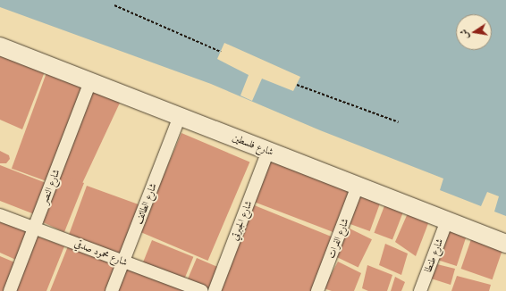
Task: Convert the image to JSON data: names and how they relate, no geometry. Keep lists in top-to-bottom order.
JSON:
{
  "streets": {
    "street": [
      "شارع فلسطين",
      "شارع النصر",
      "شارع الطائف",
      "شارع الجبرتي",
      "شارع الفرات",
      "شارع محمود صدقي",
      "شارع طنطا"
    ]
  },
  "crossings": [
    ["شارع فلسطين", "شارع النصر"],
    ["شارع فلسطين", "شارع الطائف"],
    ["شارع فلسطين", "شارع الجبرتي"],
    ["شارع فلسطين", "شارع الفرات"],
    ["شارع فلسطين", "شارع طنطا"],
    ["شارع النصر", "شارع محمود صدقي"],
    ["شارع الطائف", "شارع محمود صدقي"]
  ],
  "north": "left"
}
